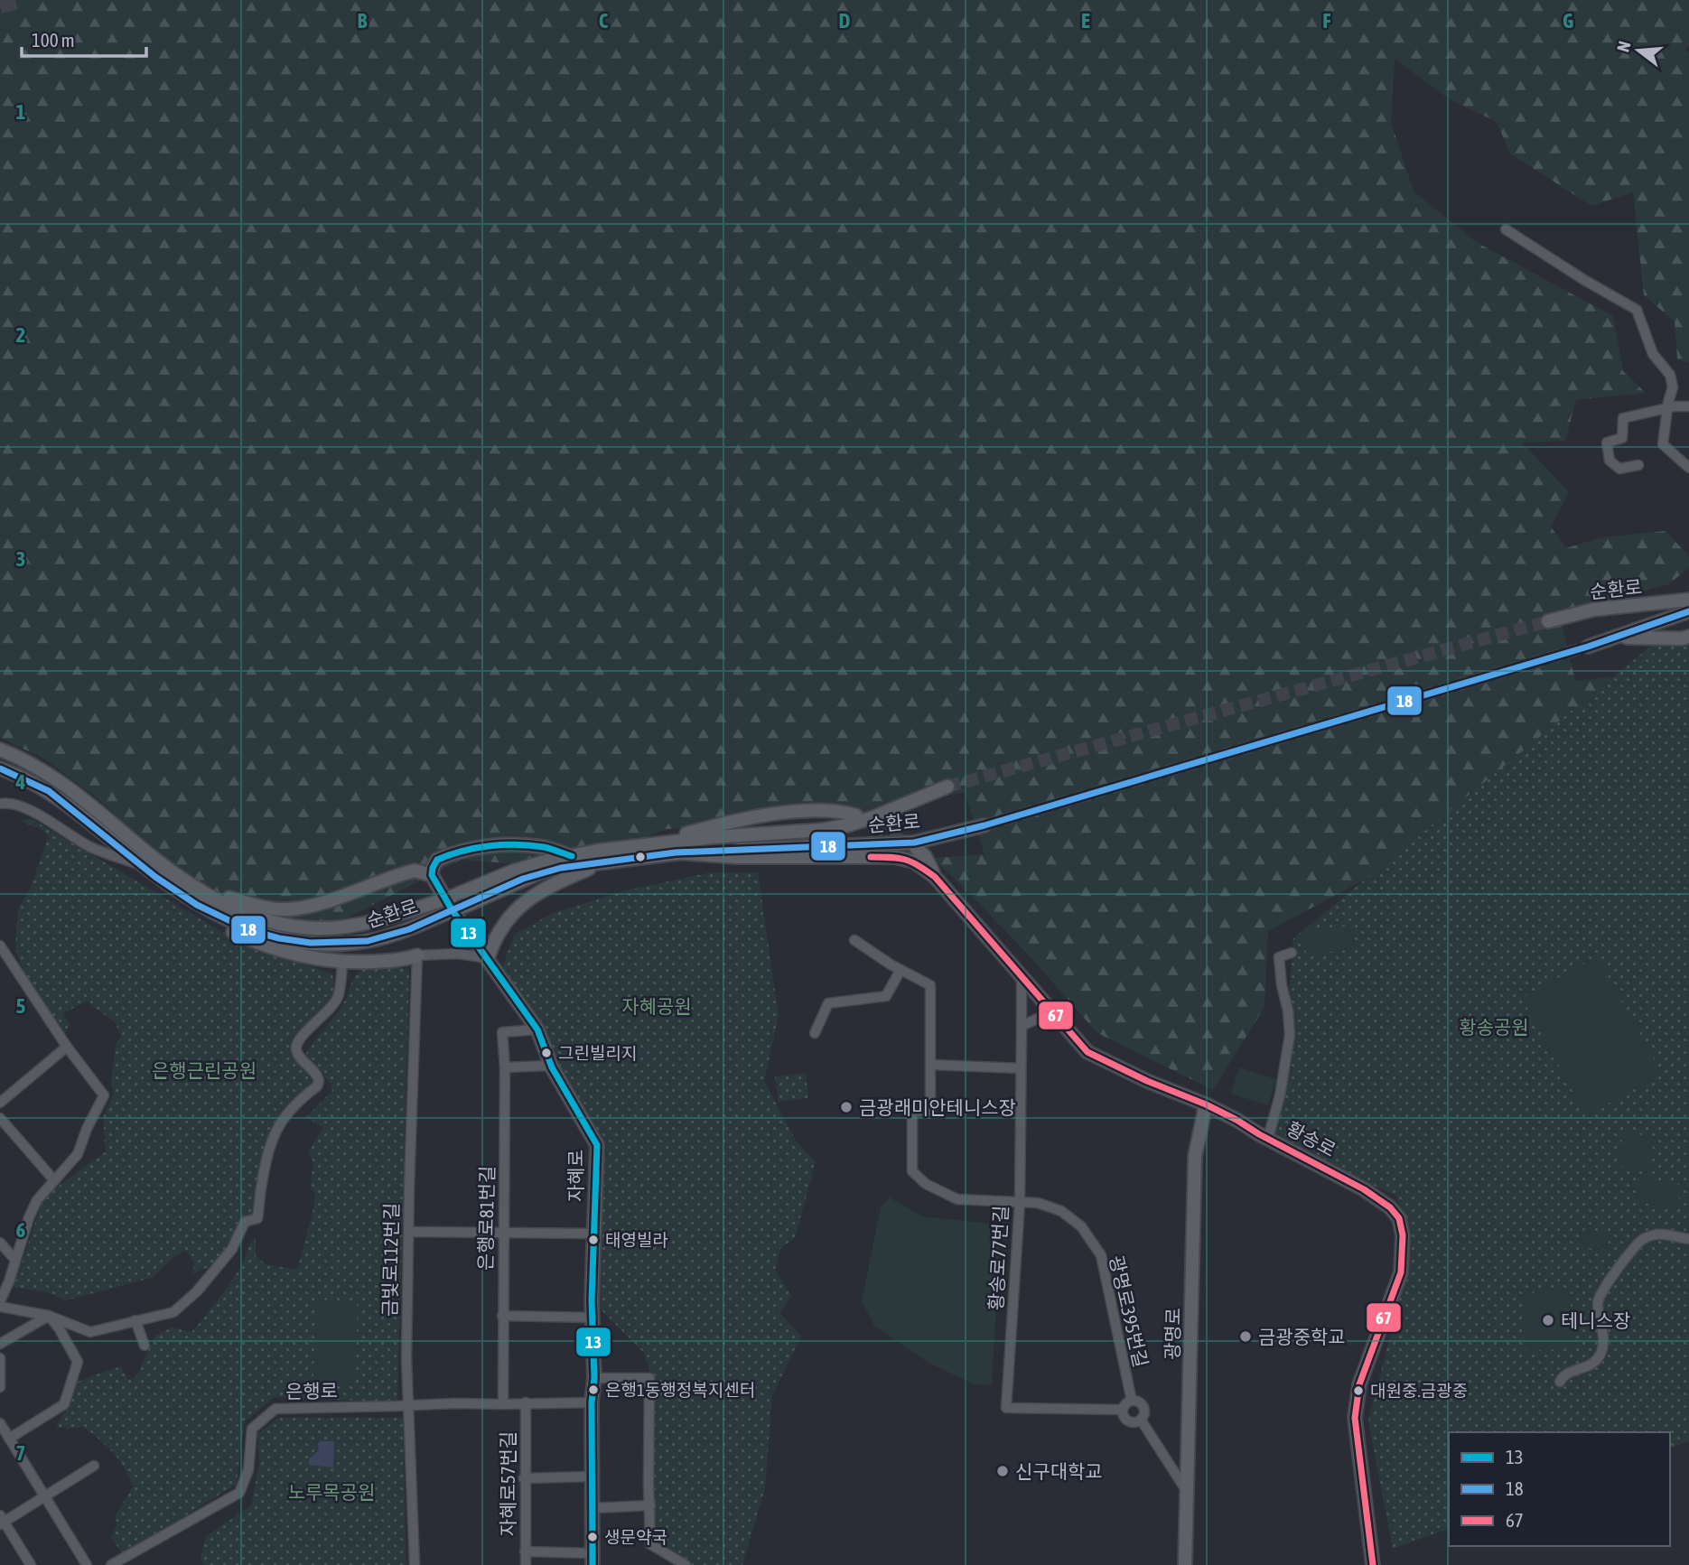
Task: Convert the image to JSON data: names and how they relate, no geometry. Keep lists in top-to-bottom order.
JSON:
{
  "streets": {
    "main road": [
      "순환로",
      "황송로",
      "자혜로",
      "광명로"
    ],
    "street": [
      "은행로81번길",
      "황송로77번길",
      "금빛로112번길",
      "광명로395번길",
      "은행로",
      "자혜로57번길"
    ]
  },
  "crossings": [
    ["황송로", "황송로77번길"],
    ["황송로", "광명로"],
    ["자혜로", "은행로81번길"],
    ["자혜로", "은행로"],
    ["자혜로", "자혜로57번길"],
    ["은행로81번길", "은행로"],
    ["황송로77번길", "광명로395번길"],
    ["금빛로112번길", "은행로"],
    ["은행로", "자혜로57번길"]
  ],
  "parks": [
    "자혜공원",
    "황송공원",
    "은행근린공원",
    "노루목공원"
  ],
  "places": [
    "그린빌리지",
    "금광래미안테니스장",
    "태영빌라",
    "테니스장",
    "금광중학교",
    "은행1동행정복지센터",
    "대원중.금광중",
    "신구대학교",
    "생문약국"
  ],
  "lines": ["transit line 18", "transit line 13", "transit line 67"],
  "legend": ["13", "18", "67"],
  "scale_bar": "100 m",
  "north": "left",
  "grid": {
    "columns": [
      "B",
      "C",
      "D",
      "E",
      "F",
      "G"
    ],
    "rows": [
      "1",
      "2",
      "3",
      "4",
      "5",
      "6",
      "7"
    ]
  }
}
